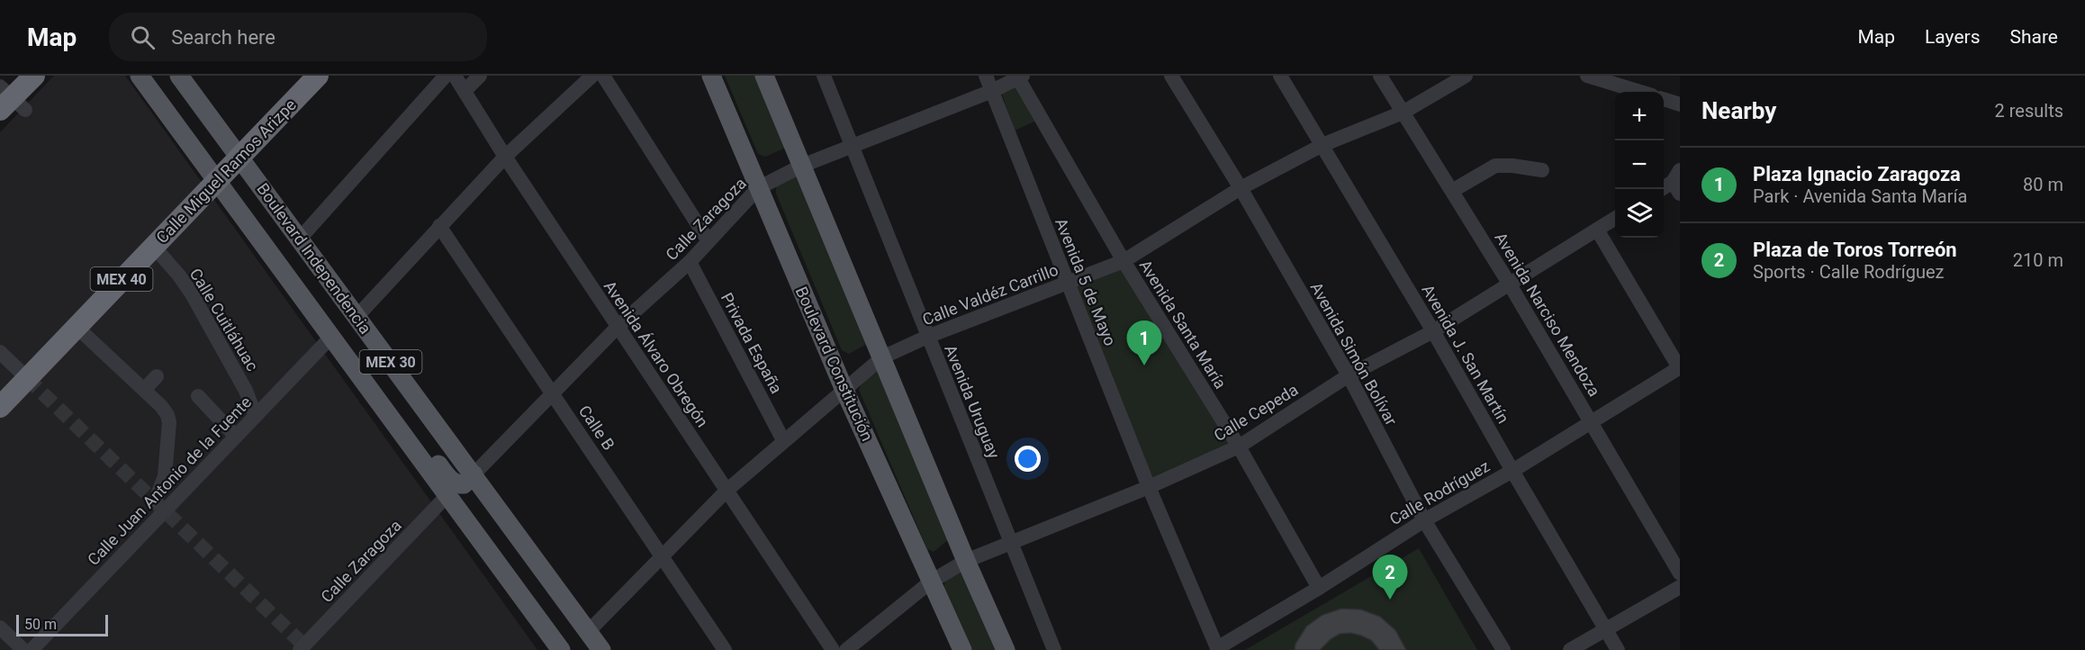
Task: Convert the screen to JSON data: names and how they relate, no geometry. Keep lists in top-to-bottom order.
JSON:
{
  "streets": {
    "highway": ["Calle Miguel Ramos Arizpe", "MEX 40"],
    "main road": ["Boulevard Independencia", "MEX 30", "Boulevard Constitución"],
    "street": [
      "Calle Zaragoza",
      "Avenida 5 de Mayo",
      "Calle Valdéz Carrillo",
      "Avenida Narciso Mendoza",
      "Calle Cuitláhuac",
      "Avenida Santa María",
      "Privada España",
      "Avenida Álvaro Obregón",
      "Avenida Simón Bolívar",
      "Avenida J. San Martín",
      "Avenida Uruguay",
      "Calle Cepeda",
      "Calle B",
      "Calle Juan Antonio de la Fuente",
      "Calle Rodríguez"
    ]
  },
  "crossings": [
    ["Calle Miguel Ramos Arizpe", "Boulevard Independencia"],
    ["Calle Miguel Ramos Arizpe", "Calle Cuitláhuac"],
    ["Calle Zaragoza", "Boulevard Independencia"],
    ["Calle Zaragoza", "Avenida 5 de Mayo"],
    ["Calle Zaragoza", "Avenida Santa María"],
    ["Calle Zaragoza", "Privada España"],
    ["Calle Zaragoza", "Avenida Álvaro Obregón"],
    ["Calle Zaragoza", "Boulevard Constitución"],
    ["Calle Zaragoza", "Avenida Uruguay"],
    ["Calle Zaragoza", "Calle B"],
    ["Boulevard Independencia", "Calle Valdéz Carrillo"],
    ["Boulevard Independencia", "Calle Juan Antonio de la Fuente"],
    ["Avenida 5 de Mayo", "Calle Valdéz Carrillo"],
    ["Avenida 5 de Mayo", "Calle Cepeda"],
    ["Avenida 5 de Mayo", "Calle Rodríguez"],
    ["Calle Valdéz Carrillo", "Avenida Narciso Mendoza"],
    ["Calle Valdéz Carrillo", "Avenida Santa María"],
    ["Calle Valdéz Carrillo", "Privada España"],
    ["Calle Valdéz Carrillo", "Avenida Álvaro Obregón"],
    ["Calle Valdéz Carrillo", "Avenida Simón Bolívar"],
    ["Calle Valdéz Carrillo", "Avenida J. San Martín"],
    ["Calle Valdéz Carrillo", "Boulevard Constitución"],
    ["Calle Valdéz Carrillo", "Avenida Uruguay"],
    ["Calle Valdéz Carrillo", "Calle B"],
    ["Avenida Narciso Mendoza", "Calle Cepeda"],
    ["Avenida Narciso Mendoza", "Calle Rodríguez"],
    ["Calle Cuitláhuac", "Calle Juan Antonio de la Fuente"],
    ["Avenida Santa María", "Calle Cepeda"],
    ["Avenida Santa María", "Calle Rodríguez"],
    ["Avenida Simón Bolívar", "Calle Cepeda"],
    ["Avenida Simón Bolívar", "Calle Rodríguez"],
    ["Avenida J. San Martín", "Calle Cepeda"],
    ["Avenida J. San Martín", "Calle Rodríguez"],
    ["Boulevard Constitución", "Calle Cepeda"],
    ["Avenida Uruguay", "Calle Cepeda"]
  ],
  "scale_bar": "50 m",
  "page": {
    "header": "Map",
    "search": "Search here",
    "nav": ["Map", "Layers", "Share"],
    "heading": ["Nearby", "2 results"],
    "map_buttons": ["+", "−"],
    "list": [
      {
        "mark": "1",
        "name": "Plaza Ignacio Zaragoza",
        "note": "Park · Avenida Santa María",
        "value": "80 m"
      },
      {
        "mark": "2",
        "name": "Plaza de Toros Torreón",
        "note": "Sports · Calle Rodríguez",
        "value": "210 m"
      }
    ],
    "pins": ["1", "2"],
    "scale": "50 m"
  }
}
